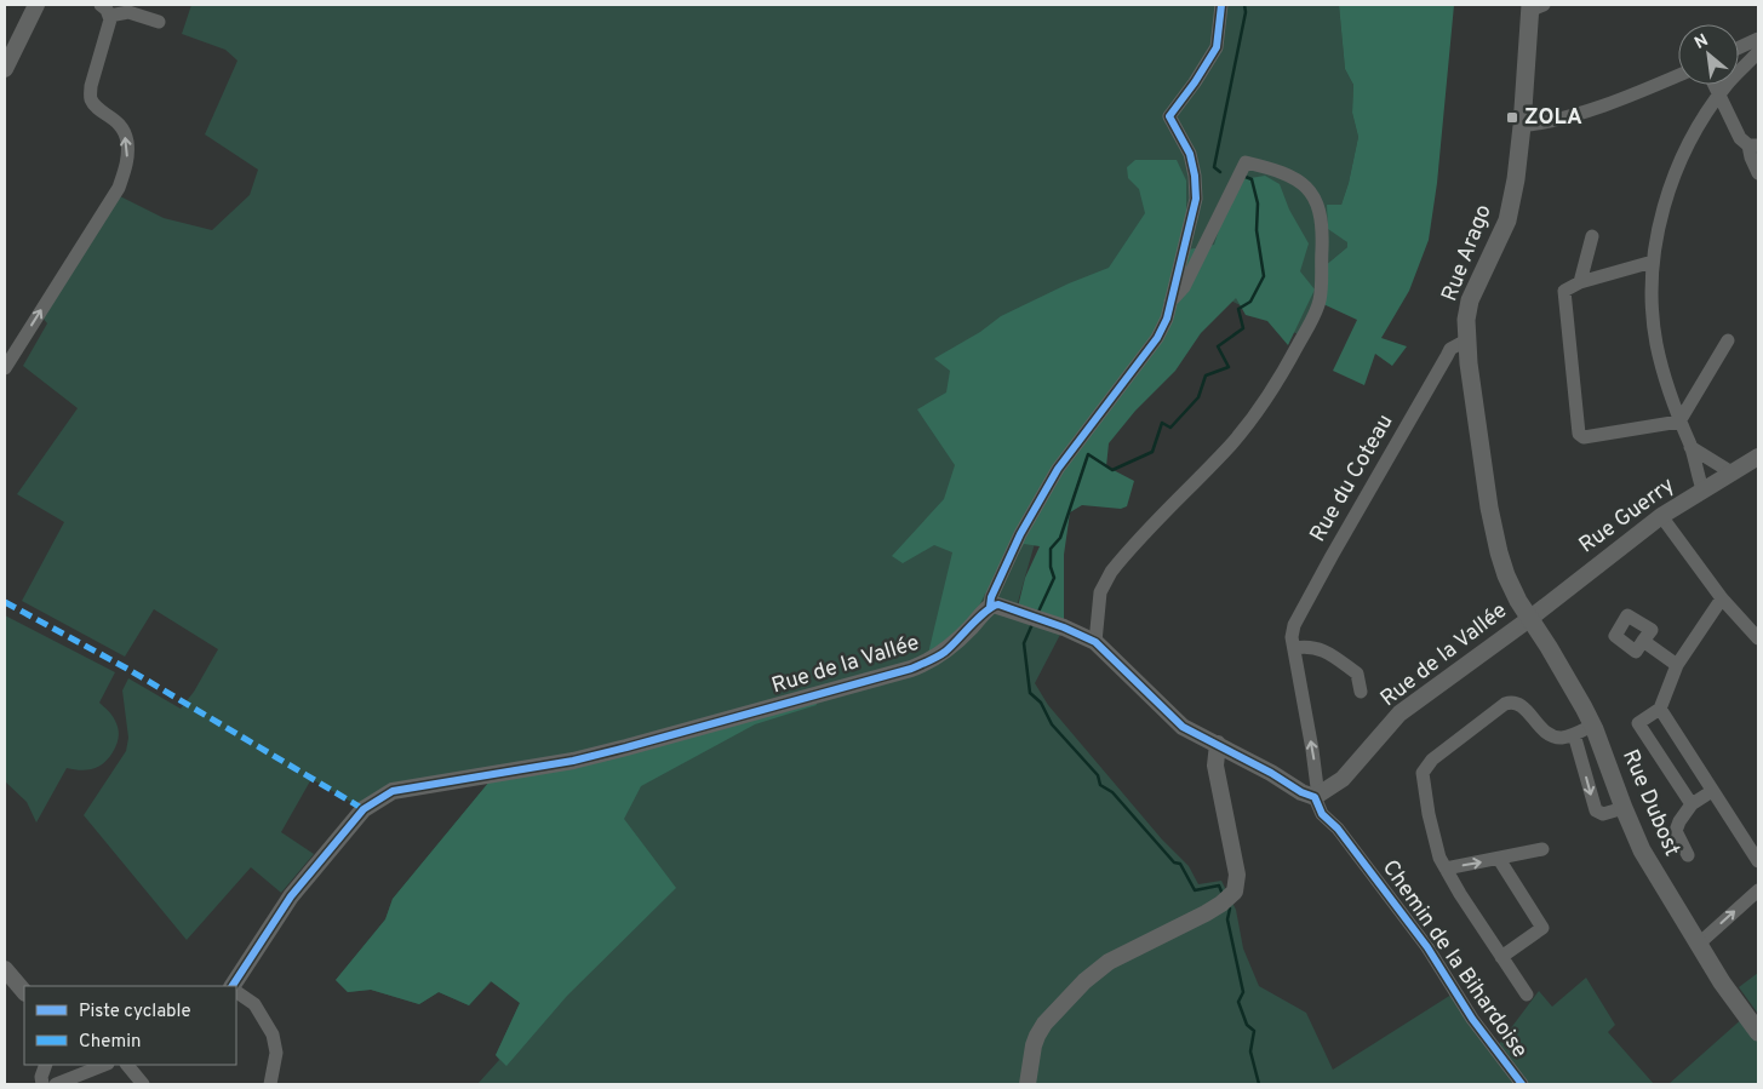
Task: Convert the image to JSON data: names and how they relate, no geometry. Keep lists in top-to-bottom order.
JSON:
{
  "streets": {
    "main road": ["Rue Arago", "Rue Dubost"],
    "street": [
      "Rue du Coteau",
      "Rue Guerry",
      "Rue de la Vallée",
      "Chemin de la Bihardoise"
    ]
  },
  "crossings": [
    ["Rue Arago", "Rue du Coteau"],
    ["Rue Arago", "Rue Guerry"],
    ["Rue Arago", "Rue de la Vallée"],
    ["Rue Arago", "Rue Dubost"],
    ["Rue du Coteau", "Rue de la Vallée"],
    ["Rue du Coteau", "Chemin de la Bihardoise"],
    ["Rue Guerry", "Rue de la Vallée"],
    ["Rue Guerry", "Rue Dubost"],
    ["Rue de la Vallée", "Rue Dubost"],
    ["Rue de la Vallée", "Chemin de la Bihardoise"]
  ],
  "places": {
    "transit": ["ZOLA"]
  },
  "legend": ["Piste cyclable", "Chemin"],
  "north": "top left"
}
